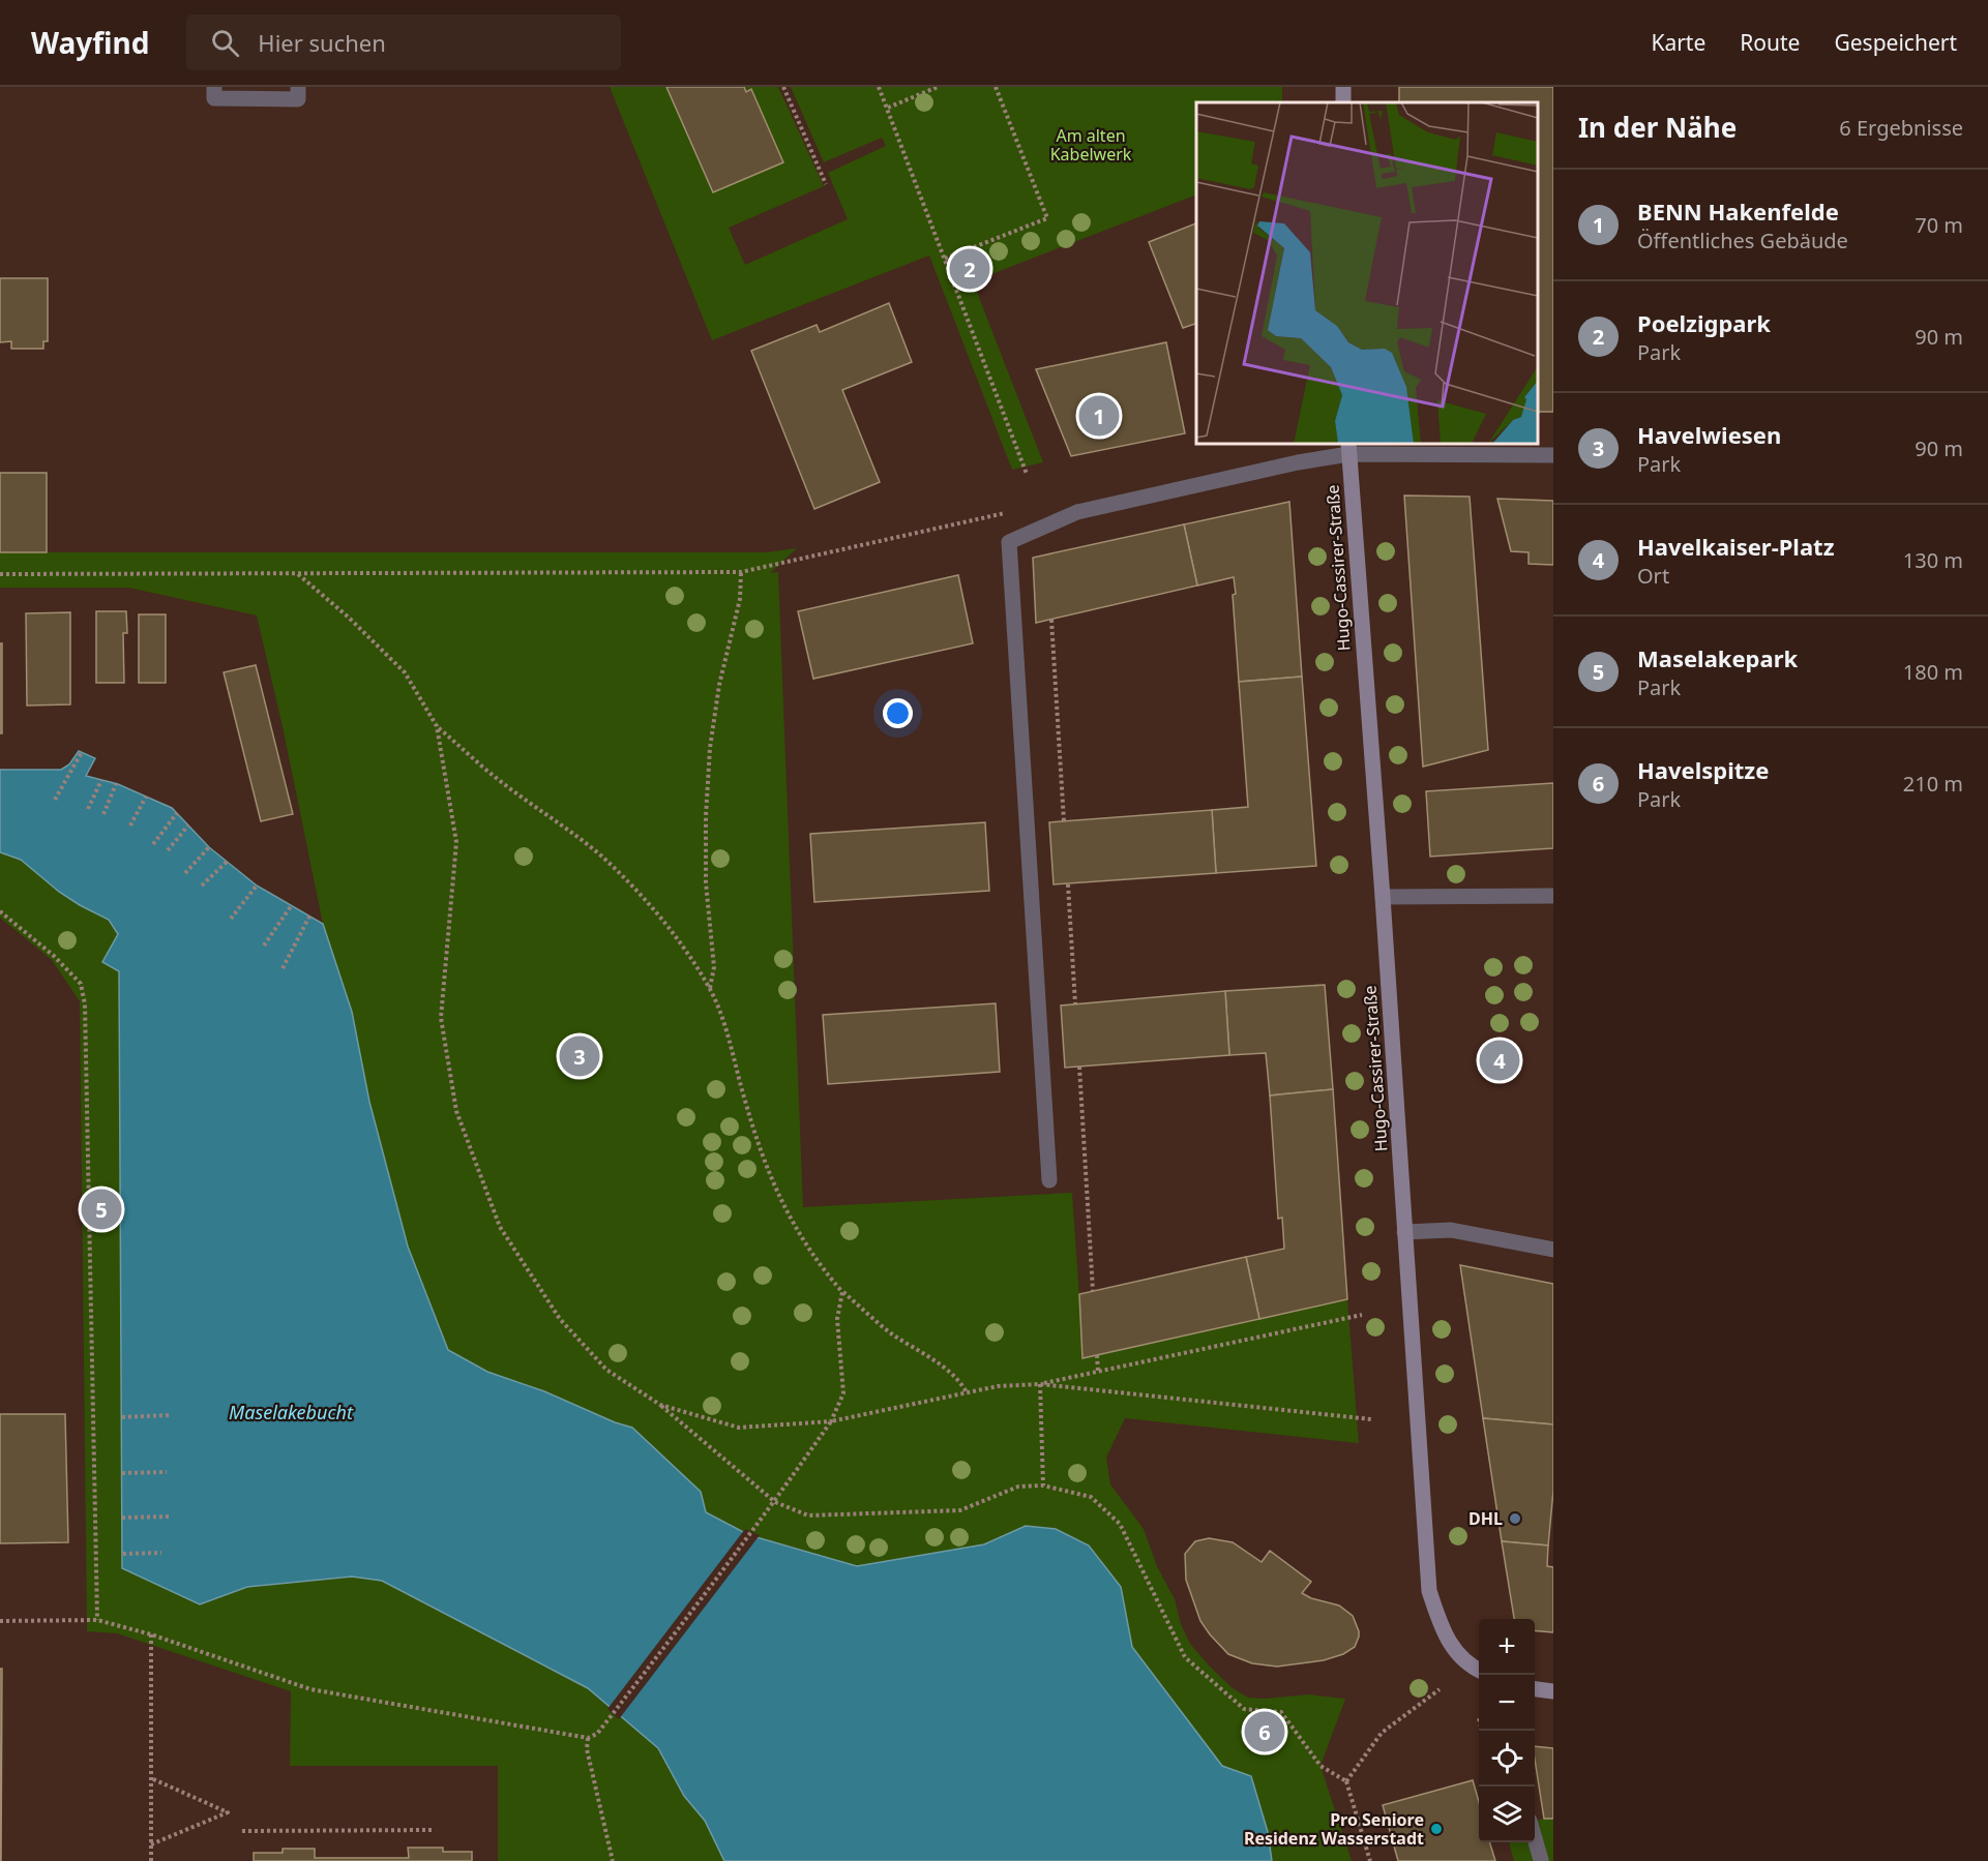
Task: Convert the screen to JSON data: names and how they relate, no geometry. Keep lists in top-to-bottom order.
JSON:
{
  "streets": {
    "street": ["Hugo-Cassirer-Straße"]
  },
  "water": ["Maselakebucht"],
  "parks": ["Am alten Kabelwerk"],
  "places": ["DHL", "Pro Seniore Residenz Wasserstadt"],
  "page": {
    "header": "Wayfind",
    "search": "Hier suchen",
    "nav": ["Karte", "Route", "Gespeichert"],
    "heading": ["In der Nähe", "6 Ergebnisse"],
    "list": [
      {
        "mark": "1",
        "name": "BENN Hakenfelde",
        "note": "Öffentliches Gebäude",
        "value": "70 m"
      },
      {
        "mark": "2",
        "name": "Poelzigpark",
        "note": "Park",
        "value": "90 m"
      },
      {
        "mark": "3",
        "name": "Havelwiesen",
        "note": "Park",
        "value": "90 m"
      },
      {
        "mark": "4",
        "name": "Havelkaiser-Platz",
        "note": "Ort",
        "value": "130 m"
      },
      {
        "mark": "5",
        "name": "Maselakepark",
        "note": "Park",
        "value": "180 m"
      },
      {
        "mark": "6",
        "name": "Havelspitze",
        "note": "Park",
        "value": "210 m"
      }
    ],
    "pins": [
      "2",
      "1",
      "3",
      "4",
      "5",
      "6"
    ],
    "map_buttons": ["+", "−"]
  }
}
